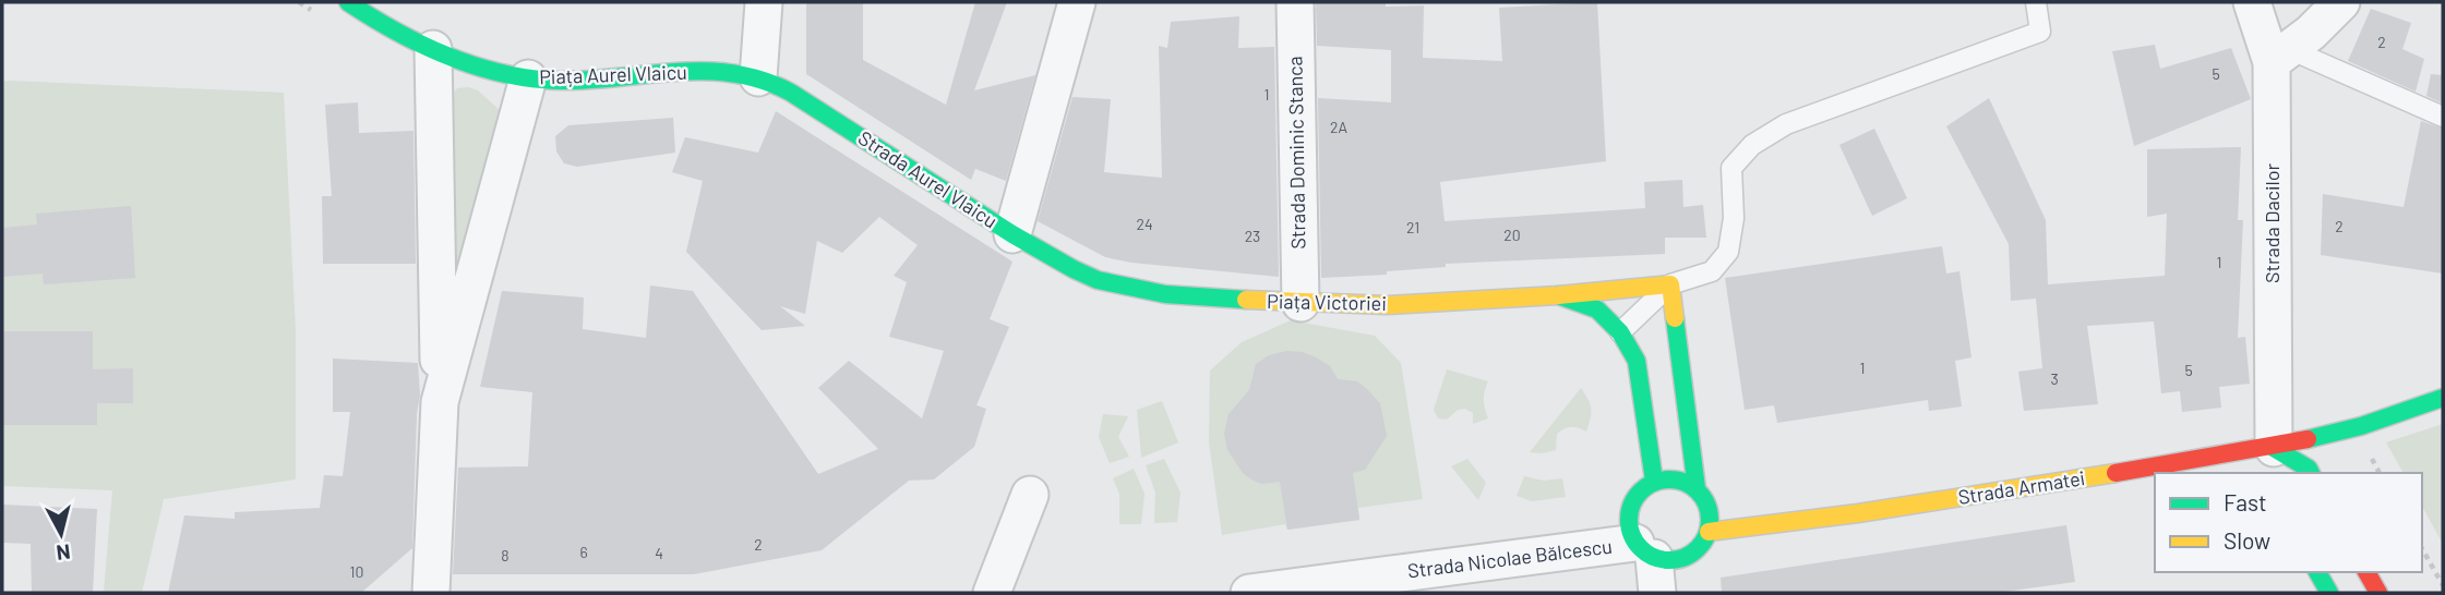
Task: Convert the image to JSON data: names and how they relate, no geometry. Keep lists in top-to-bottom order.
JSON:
{
  "streets": {
    "main road": [
      "Piața Aurel Vlaicu",
      "Strada Aurel Vlaicu",
      "Piața Victoriei",
      "Strada Armatei"
    ],
    "street": ["Strada Dominic Stanca", "Strada Dacilor", "Strada Nicolae Bălcescu"]
  },
  "crossings": [
    ["Piața Aurel Vlaicu", "Strada Aurel Vlaicu"],
    ["Strada Dominic Stanca", "Piața Victoriei"],
    ["Strada Aurel Vlaicu", "Piața Victoriei"],
    ["Strada Dacilor", "Strada Armatei"],
    ["Piața Victoriei", "Strada Armatei"],
    ["Piața Victoriei", "Strada Nicolae Bălcescu"],
    ["Strada Armatei", "Strada Nicolae Bălcescu"]
  ],
  "house_numbers": [
    "2",
    "5",
    "1",
    "2A",
    "24",
    "2",
    "21",
    "20",
    "23",
    "1",
    "1",
    "5",
    "3",
    "2",
    "6",
    "4",
    "8",
    "10"
  ],
  "legend": ["Fast", "Slow"],
  "north": "bottom"
}
